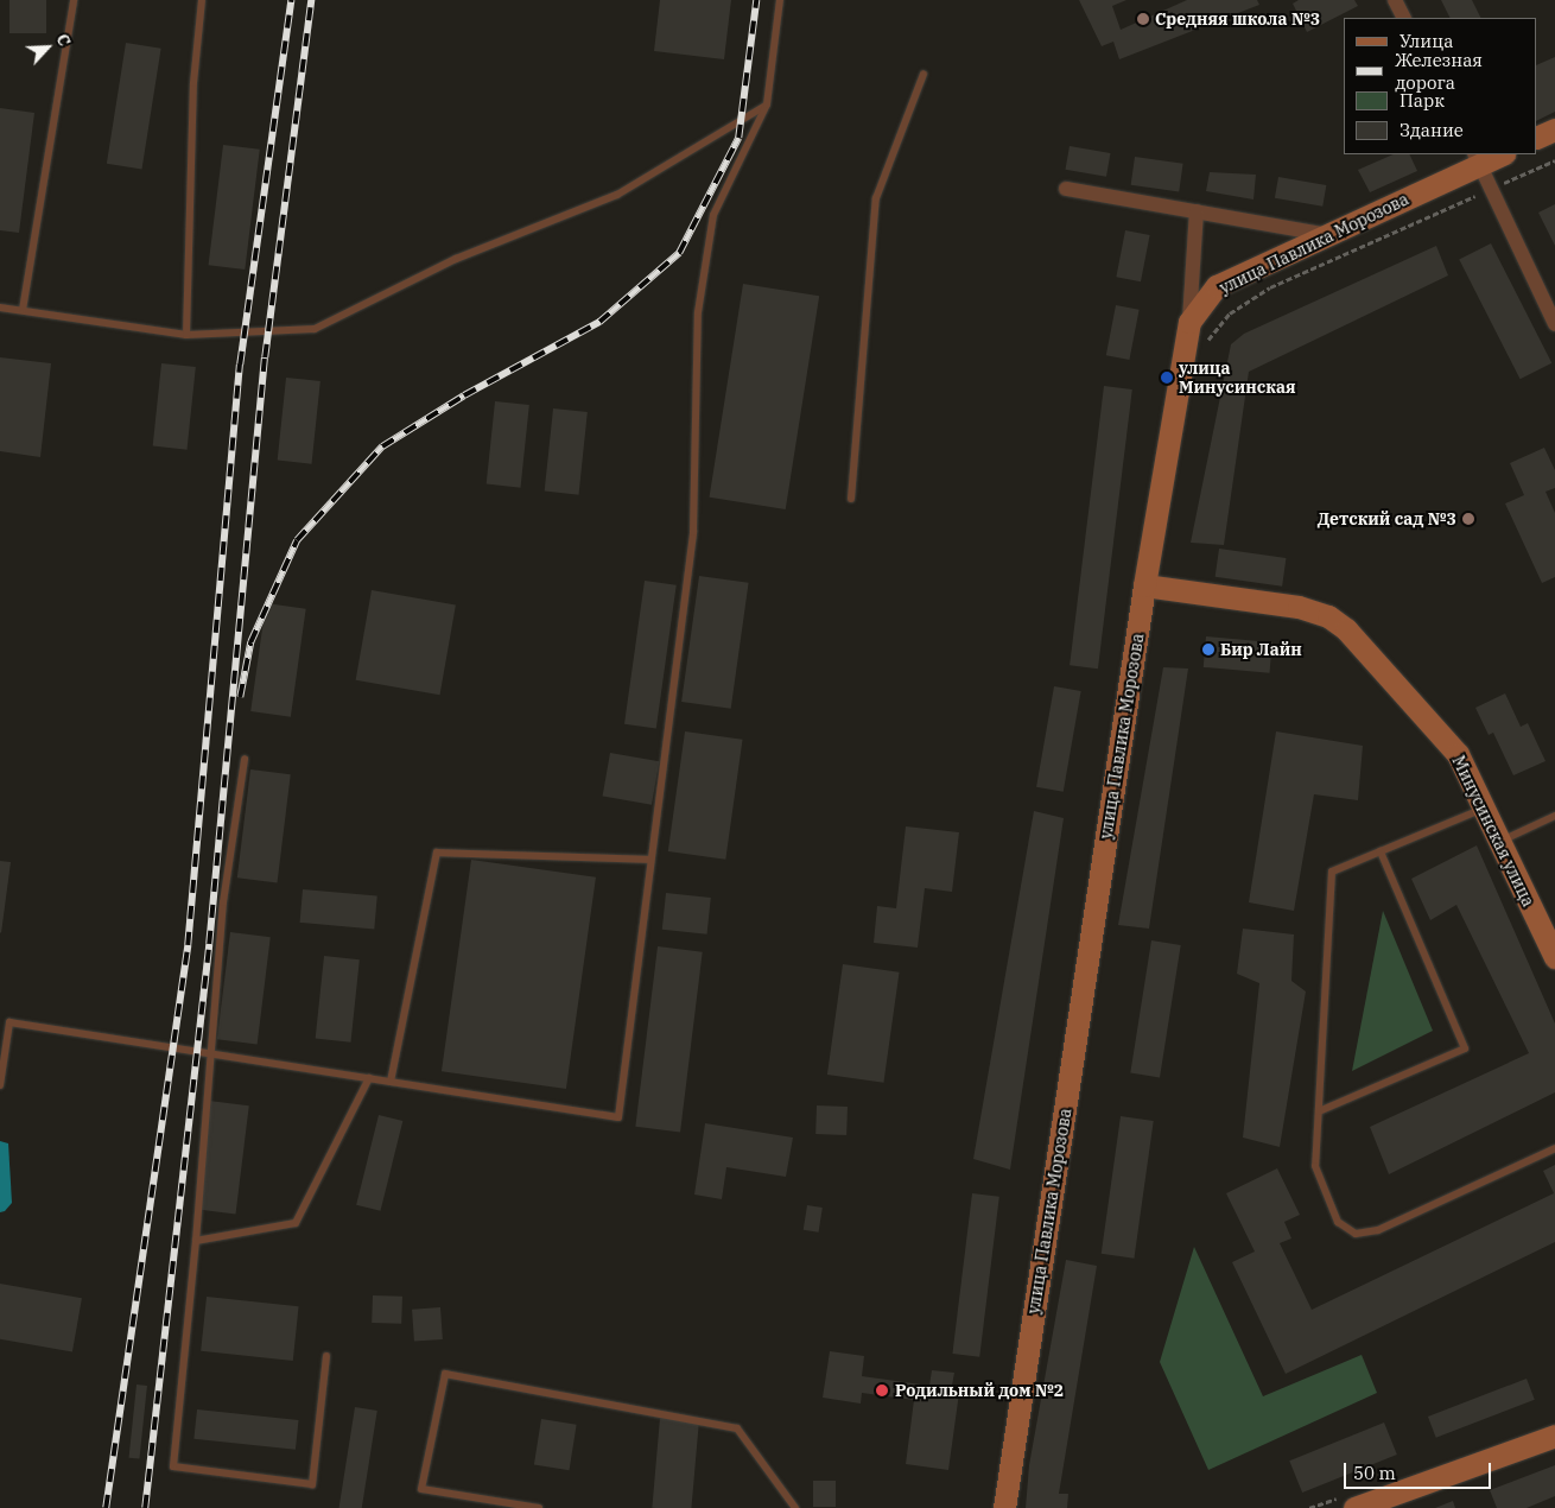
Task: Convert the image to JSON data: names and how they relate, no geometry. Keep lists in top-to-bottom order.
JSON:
{
  "streets": {
    "street": ["улица Павлика Морозова", "Минусинская улица"]
  },
  "crossings": [
    ["улица Павлика Морозова", "Минусинская улица"]
  ],
  "places": [
    "Средняя школа №3",
    "улица Минусинская",
    "Детский сад №3",
    "Бир Лайн",
    "Родильный дом №2"
  ],
  "legend": [
    "Улица",
    "Железная дорога",
    "Парк",
    "Здание"
  ],
  "scale_bar": "50 m",
  "north": "top right"
}
